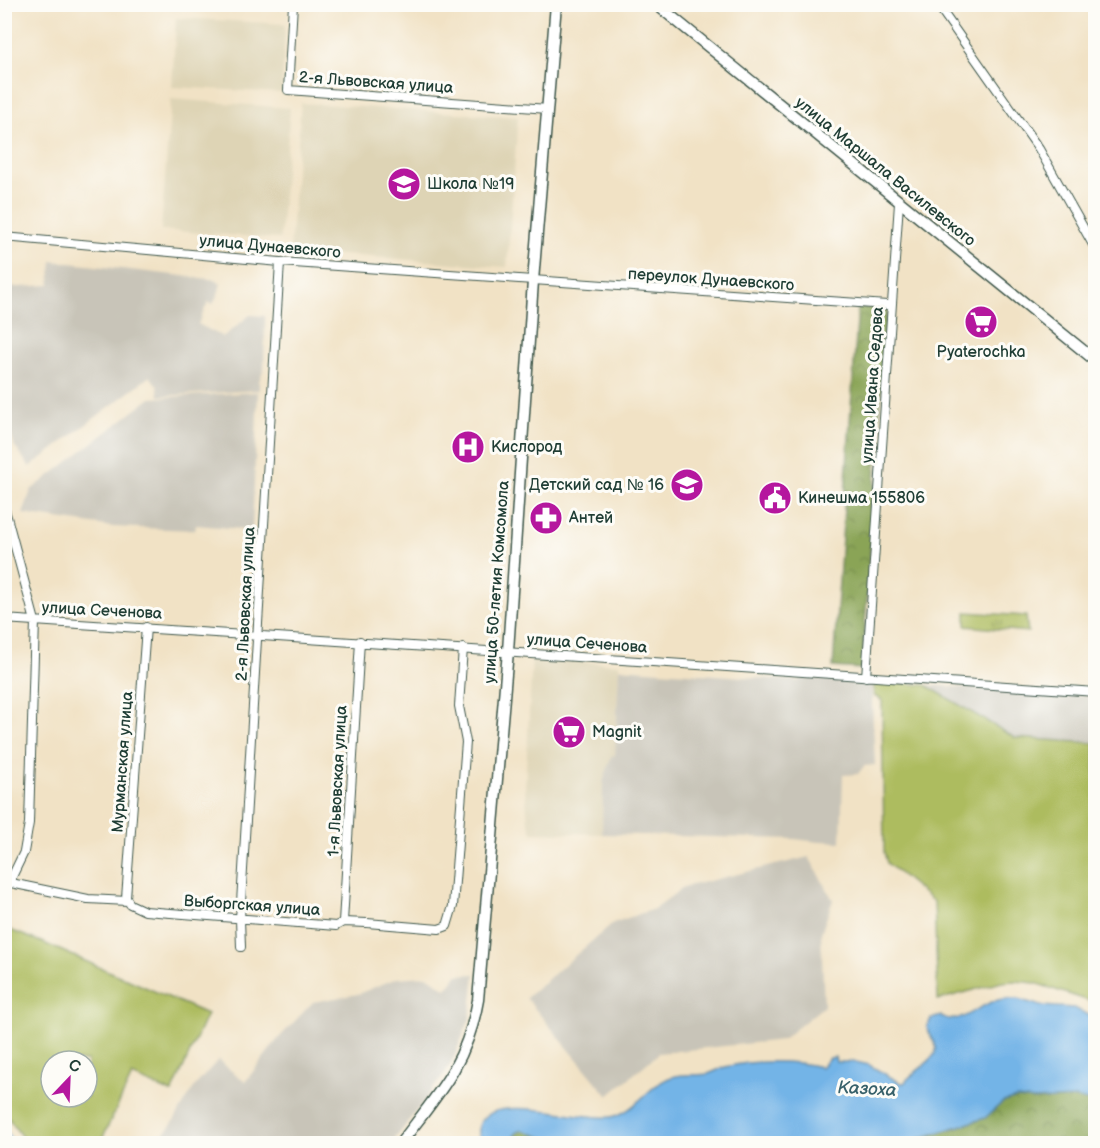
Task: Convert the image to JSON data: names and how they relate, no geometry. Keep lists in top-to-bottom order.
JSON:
{
  "streets": {
    "main road": ["улица Маршала Василевского", "улица 50-летия Комсомола"],
    "street": [
      "2-я Львовская улица",
      "улица Дунаевского",
      "переулок Дунаевского",
      "улица Ивана Седова",
      "улица Сеченова",
      "Мурманская улица",
      "1-я Львовская улица",
      "Выборгская улица"
    ]
  },
  "crossings": [
    ["2-я Львовская улица", "улица Дунаевского"],
    ["2-я Львовская улица", "улица 50-летия Комсомола"],
    ["2-я Львовская улица", "улица Сеченова"],
    ["2-я Львовская улица", "Выборгская улица"],
    ["улица Маршала Василевского", "улица Ивана Седова"],
    ["улица Дунаевского", "переулок Дунаевского"],
    ["улица Дунаевского", "улица 50-летия Комсомола"],
    ["переулок Дунаевского", "улица 50-летия Комсомола"],
    ["улица Ивана Седова", "улица Сеченова"],
    ["улица 50-летия Комсомола", "улица Сеченова"],
    ["улица Сеченова", "Мурманская улица"],
    ["улица Сеченова", "1-я Львовская улица"],
    ["улица Сеченова", "Выборгская улица"],
    ["Мурманская улица", "Выборгская улица"],
    ["1-я Львовская улица", "Выборгская улица"]
  ],
  "water": ["Казоха"],
  "places": {
    "school or university": ["Школа №19", "Детский сад № 16"],
    "supermarket": ["Pyaterochka", "Magnit"],
    "hospital": ["Кислород"],
    "public building": ["Кинешма 155806"],
    "pharmacy": ["Антей"]
  },
  "north": "top right"
}
